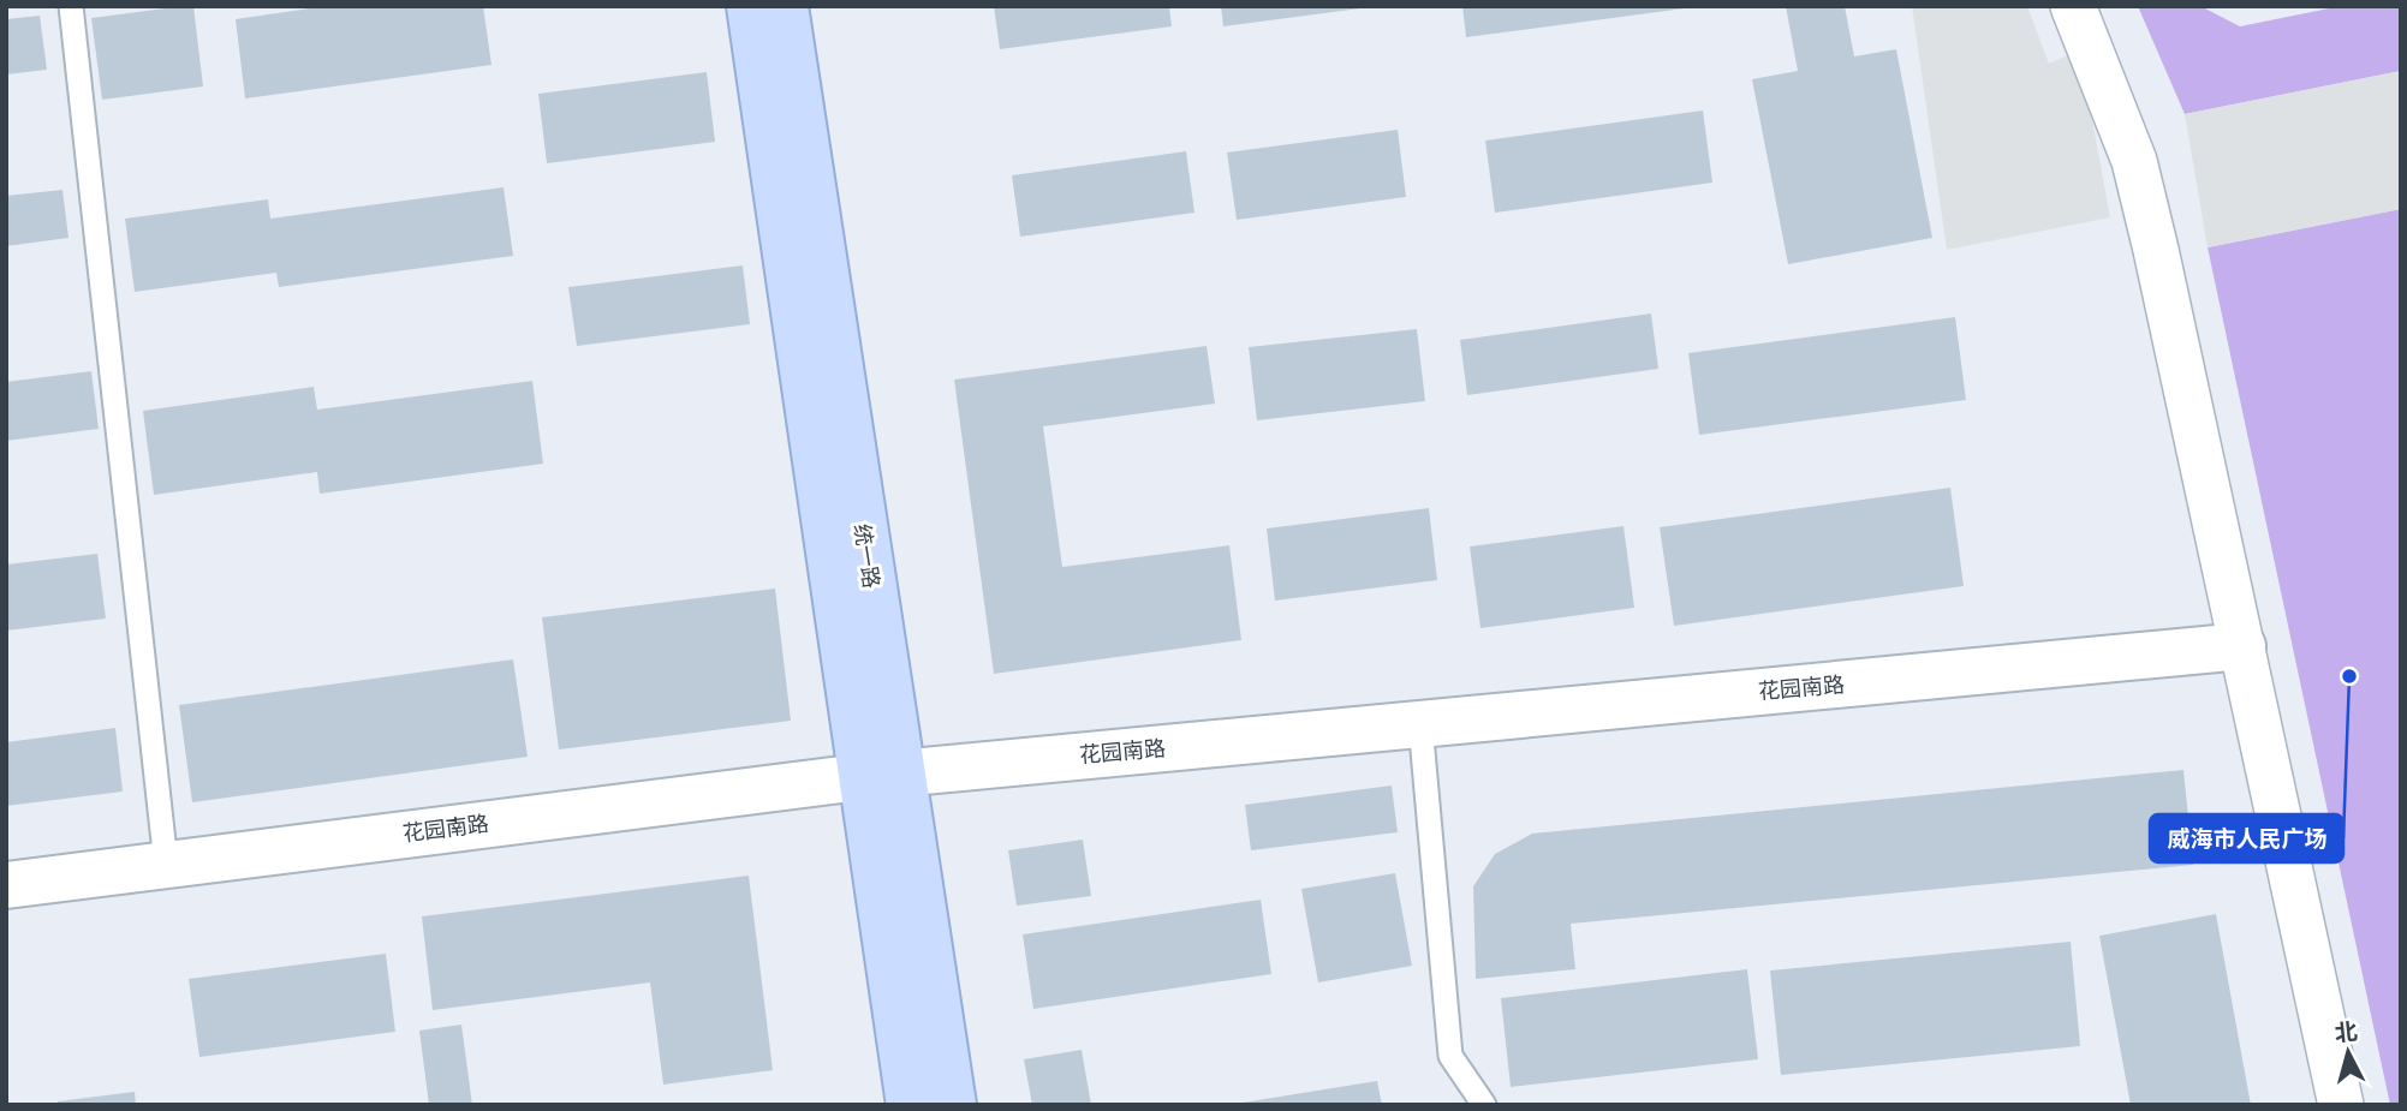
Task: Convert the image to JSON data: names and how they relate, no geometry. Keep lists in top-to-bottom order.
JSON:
{
  "streets": {
    "main road": ["统一路"],
    "street": ["花园南路"]
  },
  "crossings": [
    ["统一路", "花园南路"]
  ],
  "places": ["威海市人民广场"],
  "north": "top"
}
